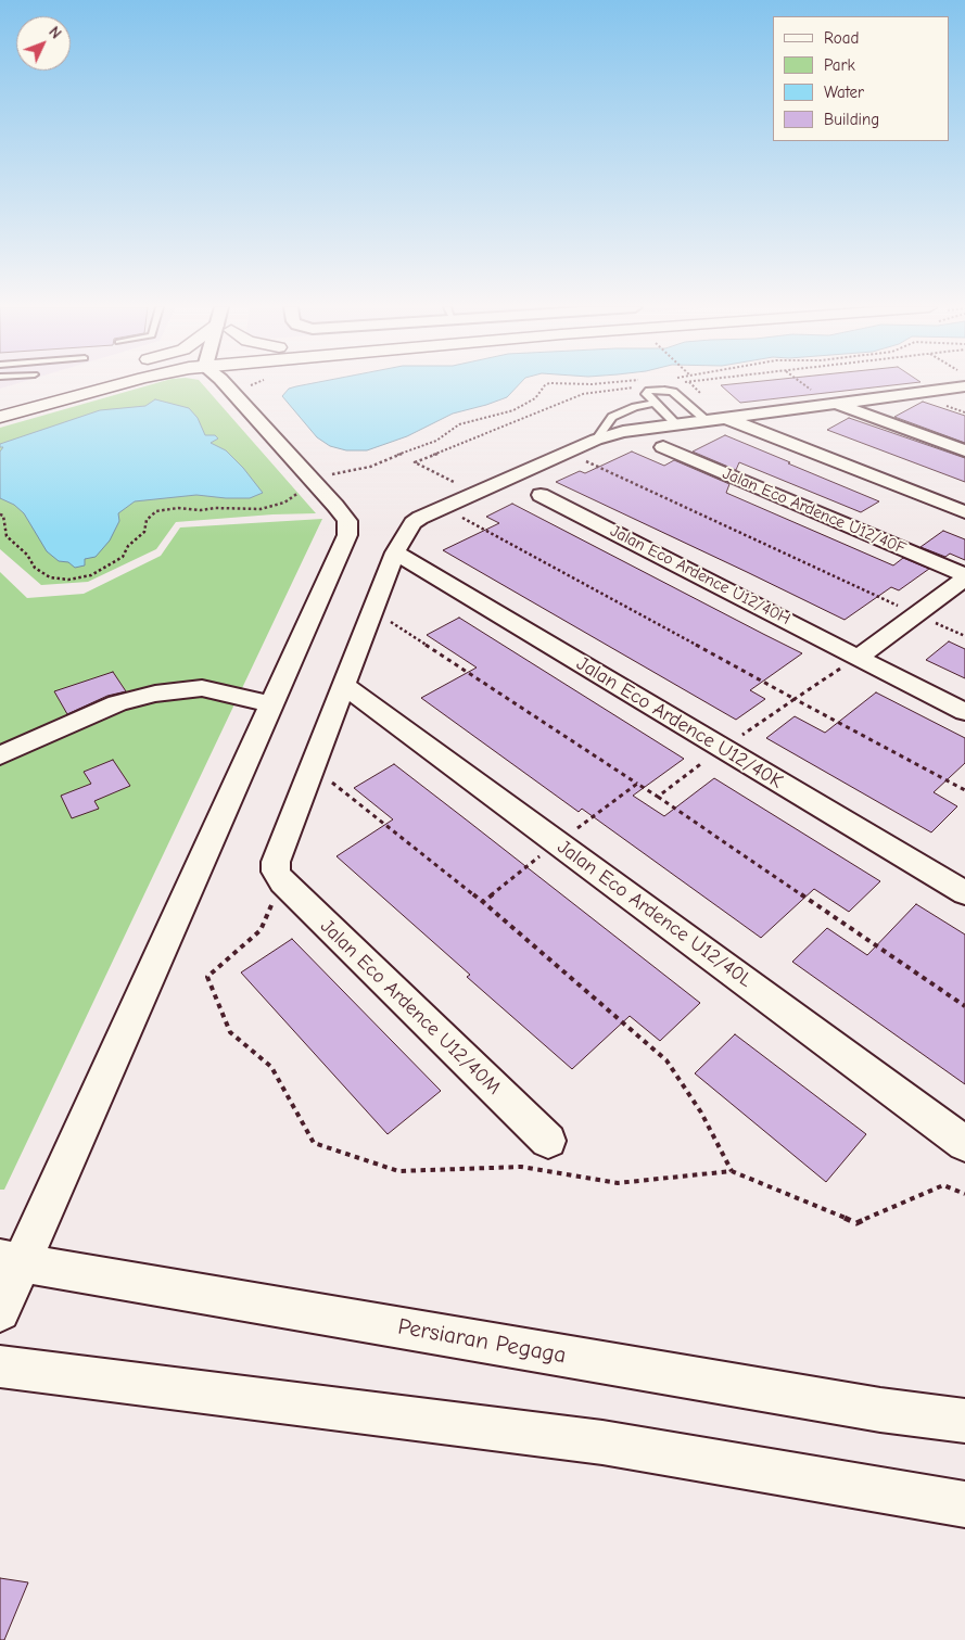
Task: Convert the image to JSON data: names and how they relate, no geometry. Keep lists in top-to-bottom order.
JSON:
{
  "streets": {
    "street": [
      "Jalan Eco Ardence U12/40F",
      "Jalan Eco Ardence U12/40H",
      "Jalan Eco Ardence U12/40K",
      "Jalan Eco Ardence U12/40L",
      "Jalan Eco Ardence U12/40M",
      "Persiaran Pegaga"
    ]
  },
  "legend": [
    "Road",
    "Park",
    "Water",
    "Building"
  ],
  "north": "top right"
}
